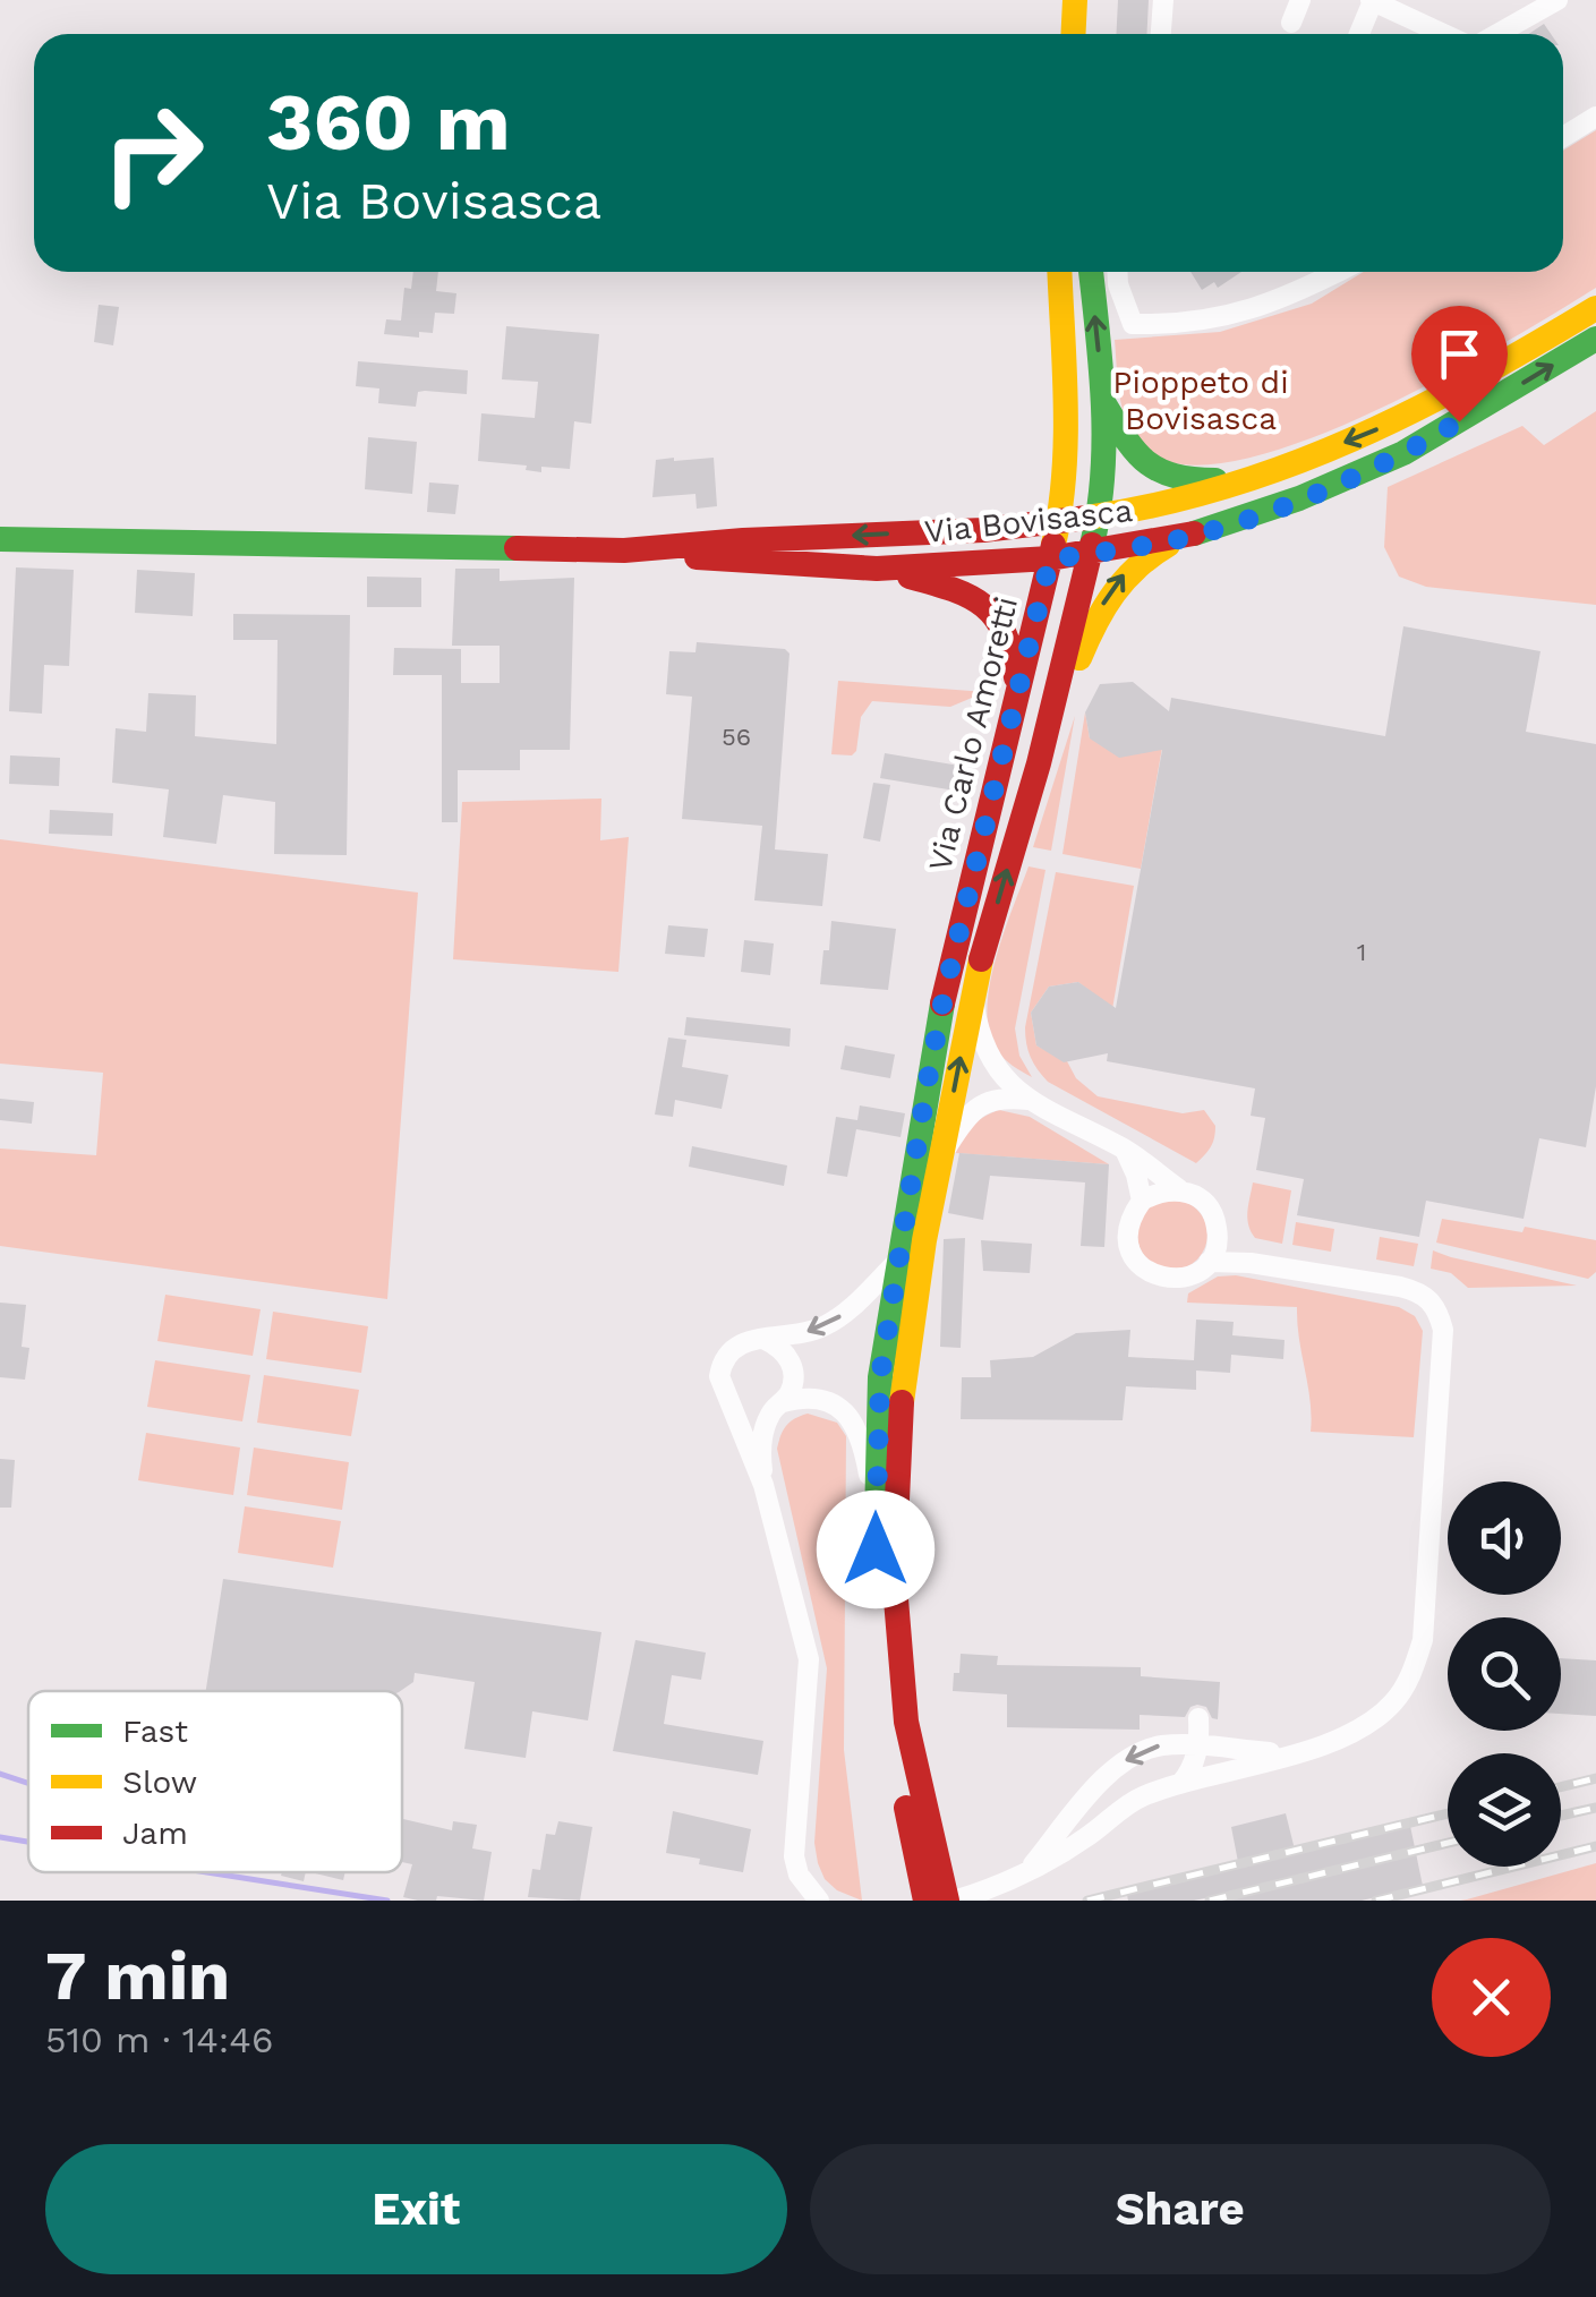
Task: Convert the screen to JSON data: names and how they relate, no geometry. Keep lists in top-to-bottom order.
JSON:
{
  "streets": {
    "street": ["Via Bovisasca", "Via Carlo Amoretti"]
  },
  "crossings": [
    ["Via Bovisasca", "Via Carlo Amoretti"]
  ],
  "parks": ["Pioppeto di Bovisasca"],
  "house_numbers": ["56", "1"],
  "legend": ["Fast", "Slow", "Jam"],
  "page": {
    "turn": ["360 m", "Via Bovisasca"],
    "heading": ["7 min", "510 m · 14:46"],
    "buttons": ["Exit", "Share"]
  }
}
